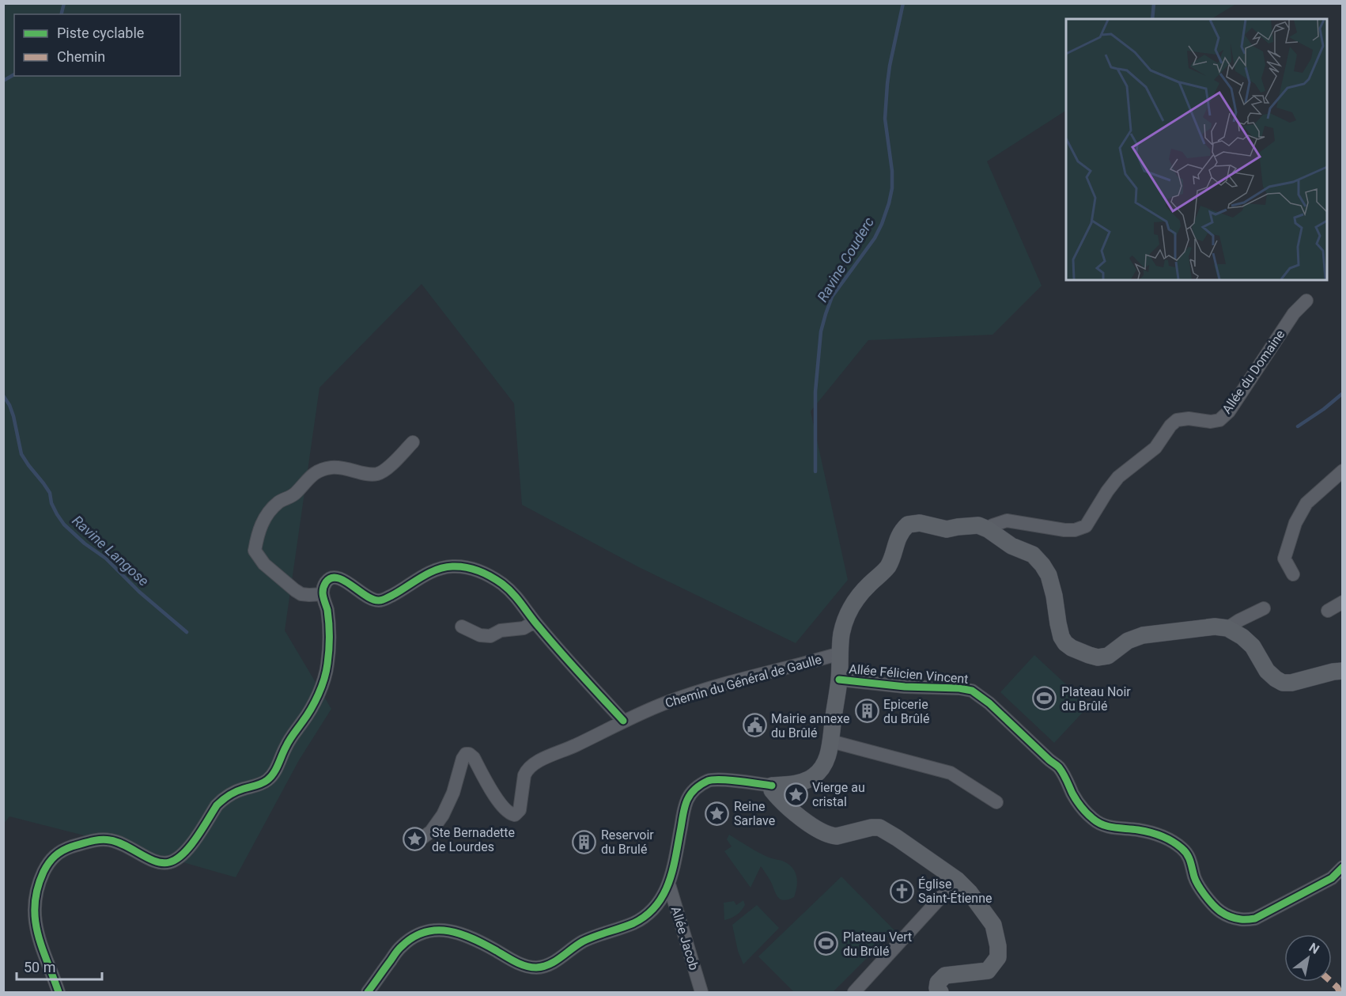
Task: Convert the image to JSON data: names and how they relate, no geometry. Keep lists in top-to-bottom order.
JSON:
{
  "streets": {
    "street": [
      "Allée du Domaine",
      "Allée Félicien Vincent",
      "Chemin du Général de Gaulle",
      "Allée Jacob"
    ]
  },
  "water": ["Ravine Couderc", "Ravine Langose"],
  "places": {
    "sports": ["Plateau Noir du Brûlé", "Plateau Vert du Brûlé"],
    "building": ["Epicerie du Brûlé", "Reservoir du Brulé"],
    "public building": ["Mairie annexe du Brûlé"],
    "place": ["Vierge au cristal", "Reine Sarlave", "Ste Bernadette de Lourdes"],
    "church": ["Église Saint-Étienne"]
  },
  "legend": ["Piste cyclable", "Chemin"],
  "scale_bar": "50 m",
  "north": "top right"
}
